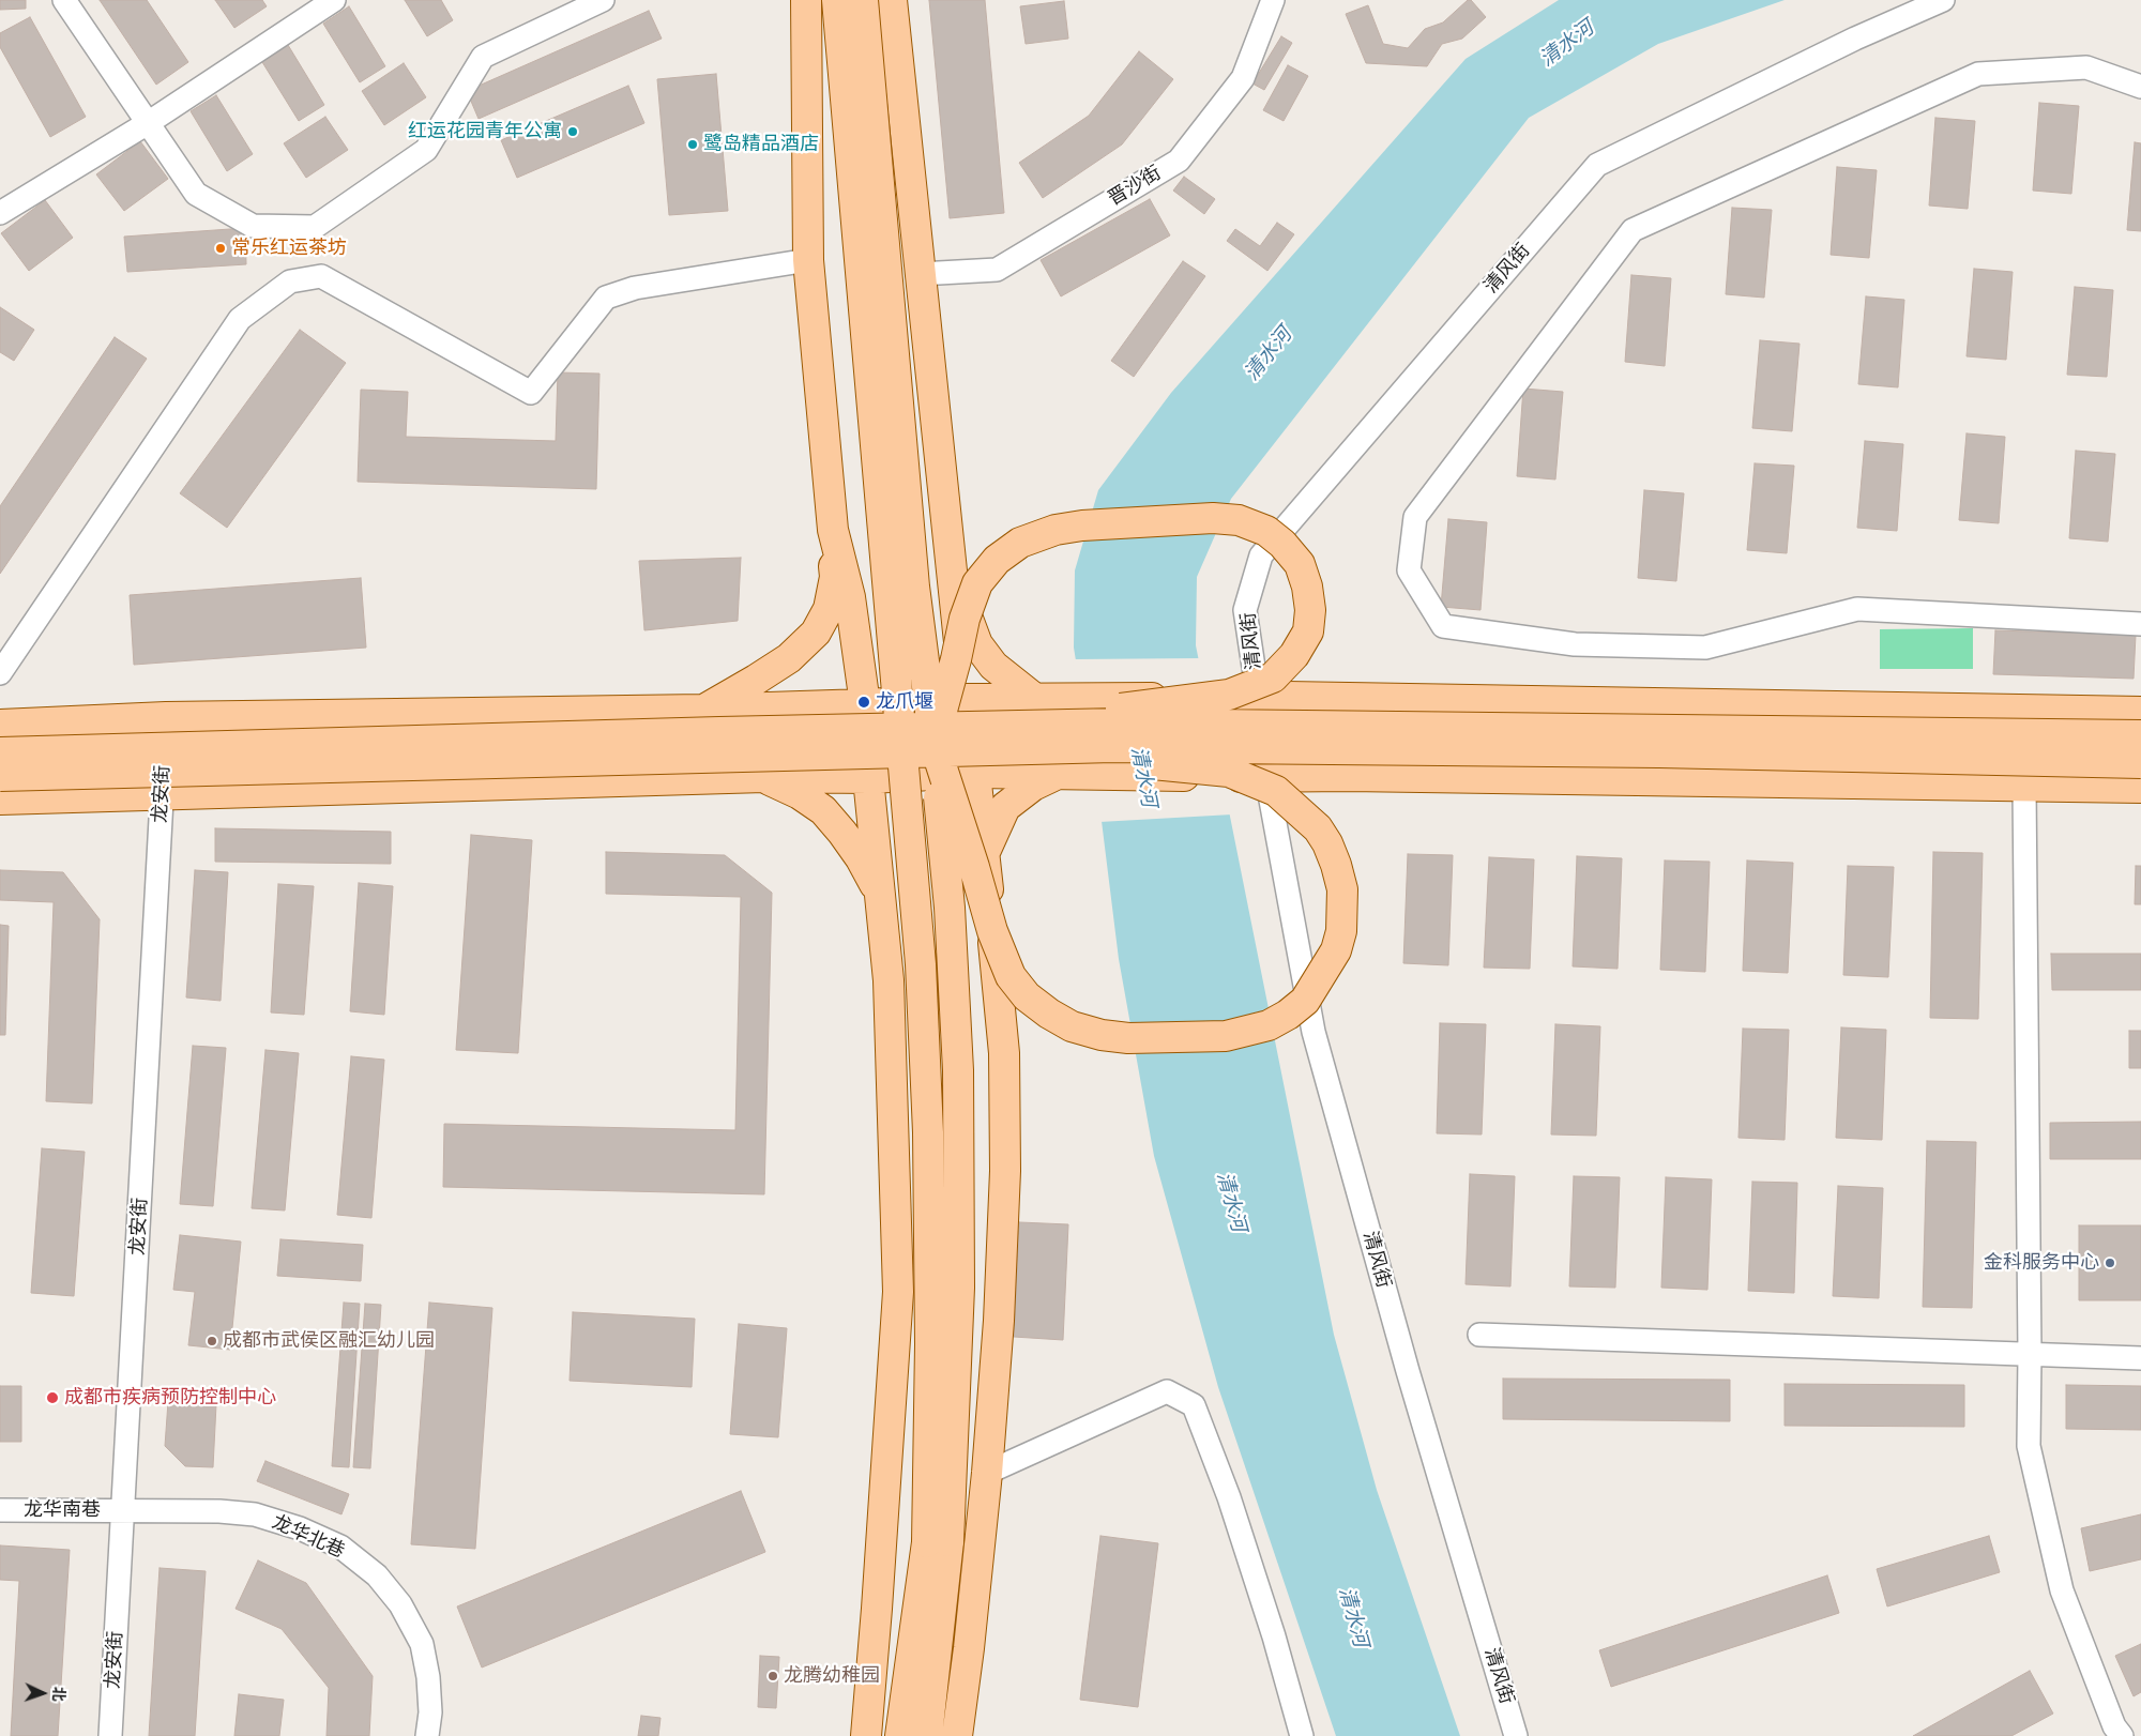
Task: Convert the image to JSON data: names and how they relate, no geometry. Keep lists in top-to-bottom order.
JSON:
{
  "streets": {
    "street": [
      "晋沙街",
      "清风街",
      "龙安街",
      "龙华南巷",
      "龙华北巷"
    ]
  },
  "crossings": [
    ["龙安街", "龙华南巷"],
    ["龙安街", "龙华北巷"],
    ["龙华南巷", "龙华北巷"]
  ],
  "water": ["清水河"],
  "places": [
    "红运花园青年公寓",
    "鹭岛精品酒店",
    "常乐红运茶坊",
    "龙爪堰",
    "金科服务中心",
    "成都市武侯区融汇幼儿园",
    "成都市疾病预防控制中心",
    "龙腾幼稚园"
  ],
  "north": "right"
}
